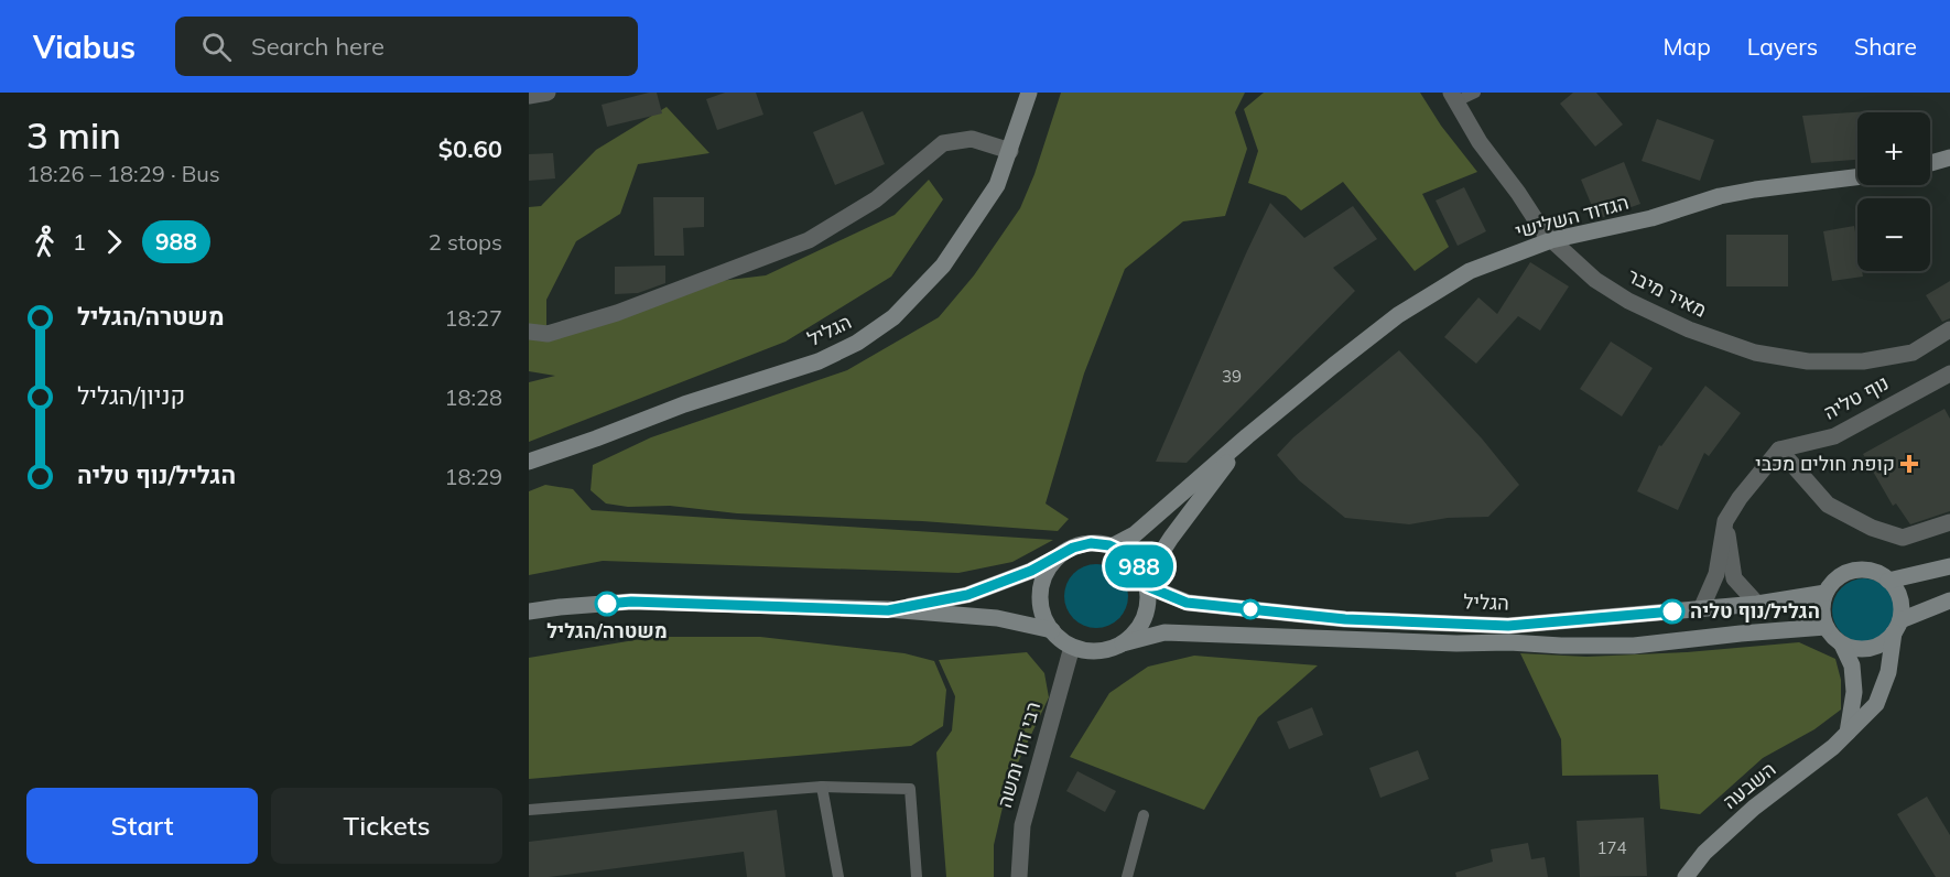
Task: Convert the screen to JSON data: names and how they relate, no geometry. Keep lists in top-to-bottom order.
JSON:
{
  "streets": {
    "main road": ["הגדוד השלישי", "הגליל", "השבעה"],
    "street": ["מאיר מיבר", "נוף טליה", "רבי דוד ומשה"]
  },
  "crossings": [
    ["הגדוד השלישי", "מאיר מיבר"],
    ["הגדוד השלישי", "הגליל"],
    ["הגדוד השלישי", "רבי דוד ומשה"],
    ["הגליל", "רבי דוד ומשה"],
    ["הגליל", "השבעה"]
  ],
  "places": {
    "health": ["קופת חולים מכבי"],
    "other": ["משטרה/הגליל", "הגליל/נוף טליה"]
  },
  "lines": ["bus line 988"],
  "house_numbers": ["39", "174"],
  "page": {
    "header": "Viabus",
    "search": "Search here",
    "nav": ["Map", "Layers", "Share"],
    "heading": ["3 min", "18:26 – 18:29 · Bus", "$0.60"],
    "on_map": "988",
    "map_buttons": ["+", "−"],
    "legs": ["1", "988", "2 stops"],
    "list": [
      {
        "name": "משטרה/הגליל",
        "value": "18:27"
      },
      {
        "name": "קניון/הגליל",
        "value": "18:28"
      },
      {
        "name": "הגליל/נוף טליה",
        "value": "18:29"
      }
    ],
    "buttons": ["Start", "Tickets"]
  }
}
